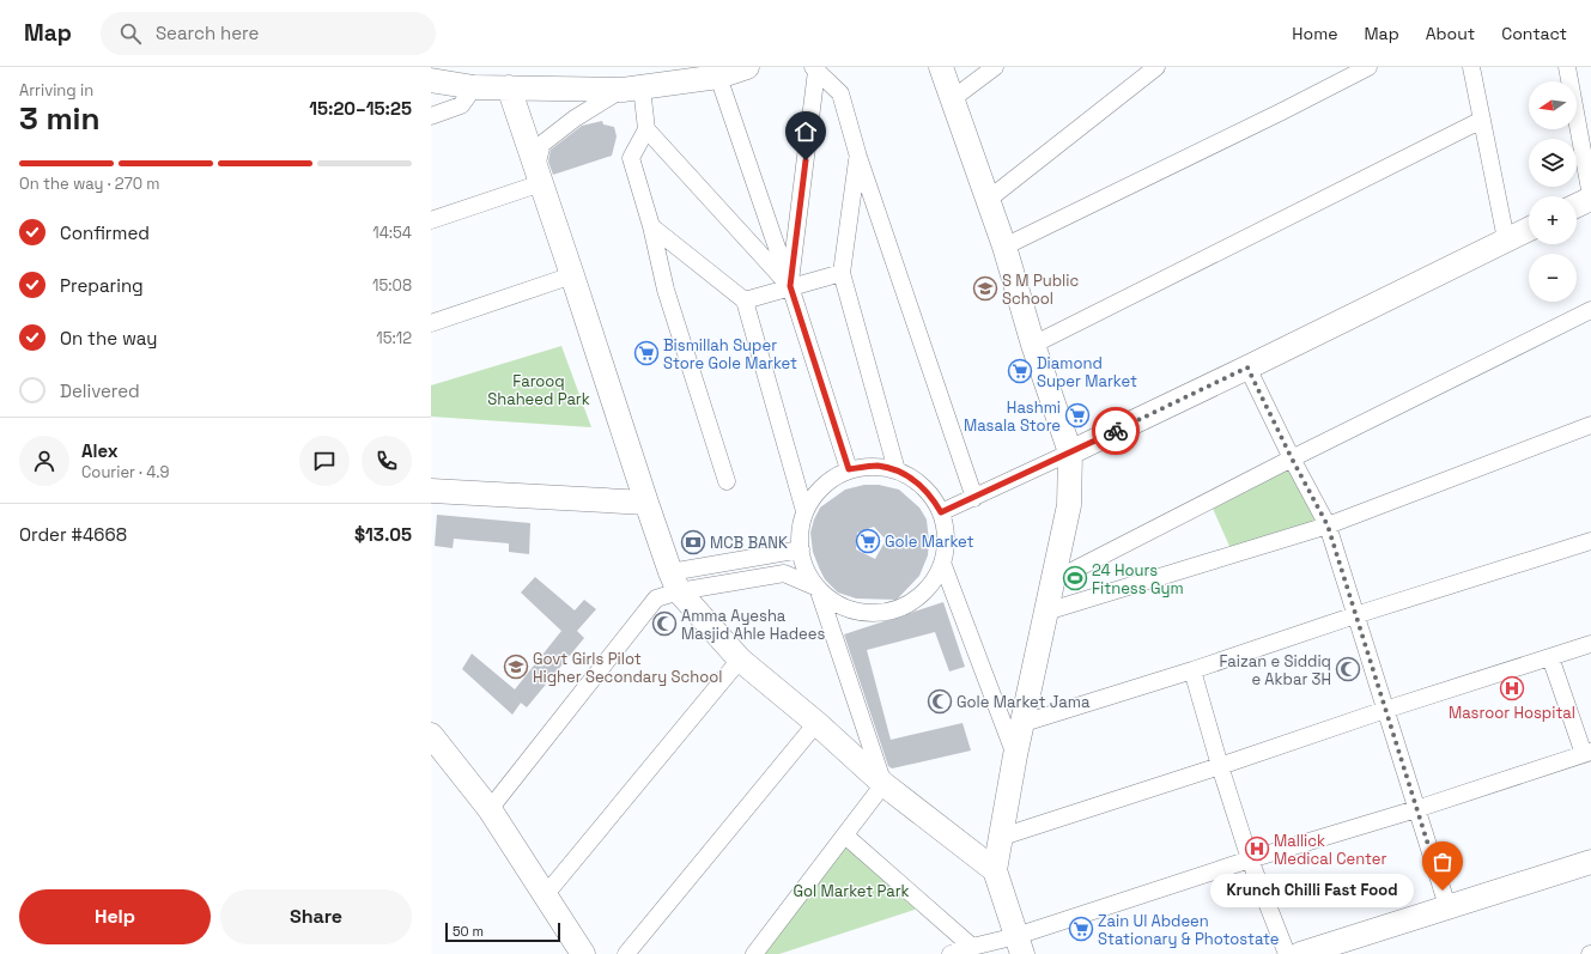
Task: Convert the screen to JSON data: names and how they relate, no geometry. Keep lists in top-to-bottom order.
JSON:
{
  "parks": ["Farooq Shaheed Park", "Gol Market Park"],
  "places": {
    "school or university": ["S M Public School", "Govt Girls Pilot Higher Secondary School"],
    "supermarket": [
      "Bismillah Super Store Gole Market",
      "Diamond Super Market",
      "Hashmi Masala Store",
      "Gole Market",
      "Zain Ul Abdeen Stationary & Photostate"
    ],
    "bank": ["MCB BANK"],
    "sports": ["24 Hours Fitness Gym"],
    "mosque": ["Amma Ayesha Masjid Ahle Hadees", "Faizan e Siddiq e Akbar 3H", "Gole Market Jama"],
    "hospital": ["Masroor Hospital", "Mallick Medical Center"],
    "other": ["Krunch Chilli Fast Food"]
  },
  "scale_bar": "50 m",
  "north": "left",
  "page": {
    "header": "Map",
    "search": "Search here",
    "nav": [
      "Home",
      "Map",
      "About",
      "Contact"
    ],
    "heading": ["3 min", "Arriving in", "15:20–15:25"],
    "panel": [
      "Alex",
      "Courier · 4.9",
      "Order #4668",
      "$13.05"
    ],
    "map_buttons": ["+", "−"],
    "bar": "On the way · 270 m",
    "list": [
      ["Confirmed", "14:54"],
      ["Preparing", "15:08"],
      ["On the way", "15:12"],
      "Delivered"
    ],
    "bubble": "Krunch Chilli Fast Food",
    "buttons": ["Help", "Share"],
    "scale": "50 m"
  }
}
